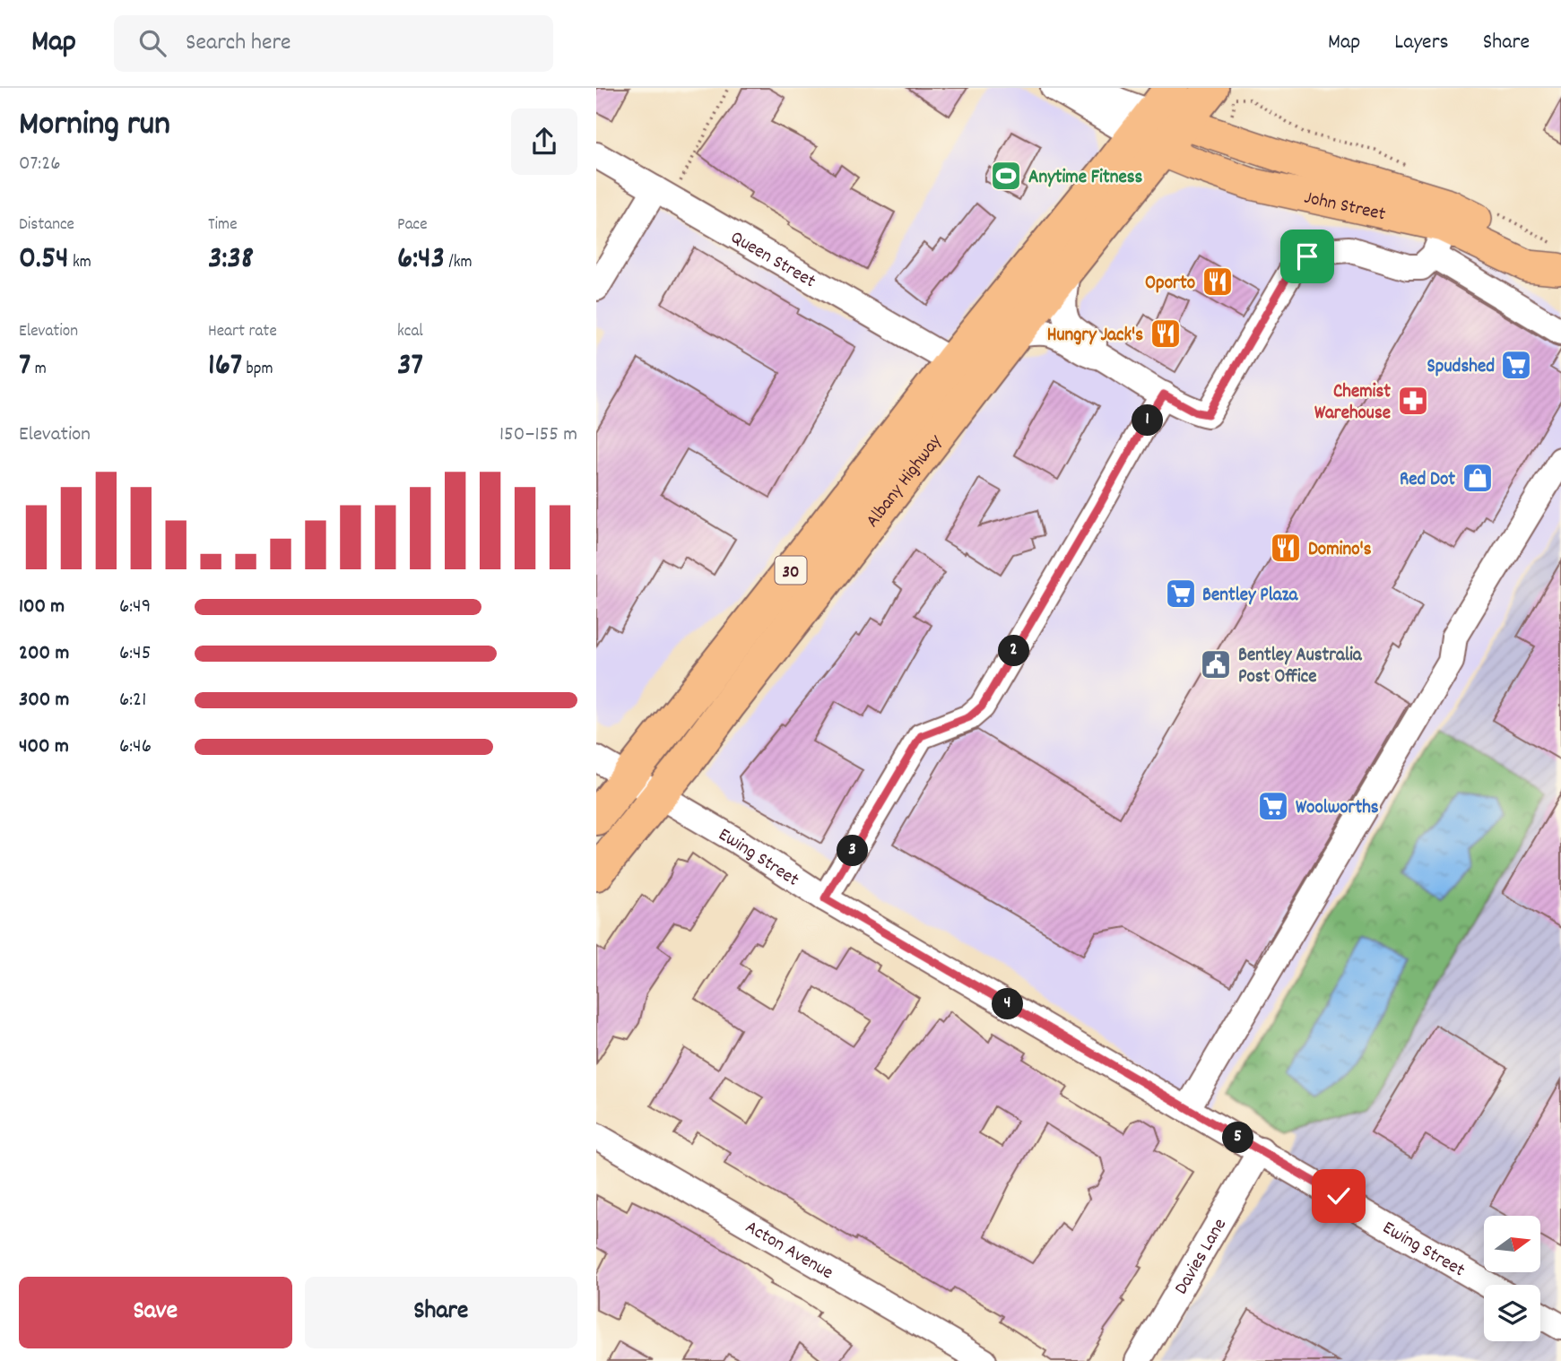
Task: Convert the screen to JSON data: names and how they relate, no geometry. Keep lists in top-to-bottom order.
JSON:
{
  "streets": {
    "highway": ["Albany Highway", "30"],
    "main road": ["John Street"],
    "street": [
      "Queen Street",
      "Ewing Street",
      "Acton Avenue",
      "Davies Lane"
    ]
  },
  "crossings": [
    ["John Street", "Albany Highway"],
    ["Queen Street", "Albany Highway"],
    ["Albany Highway", "Ewing Street"],
    ["Ewing Street", "Davies Lane"]
  ],
  "places": {
    "sports": ["Anytime Fitness"],
    "restaurant": ["Oporto", "Hungry Jack's", "Domino's"],
    "supermarket": ["Spudshed", "Bentley Plaza", "Woolworths"],
    "pharmacy": ["Chemist Warehouse"],
    "shop": ["Red Dot"],
    "public building": ["Bentley Australia Post Office"]
  },
  "north": "right",
  "page": {
    "header": "Map",
    "search": "Search here",
    "nav": ["Map", "Layers", "Share"],
    "heading": ["Morning run", "07:26"],
    "stats": [
      ["Distance", "0.54 km"],
      ["Time", "3:38"],
      ["Pace", "6:43 /km"],
      ["Elevation", "7 m"],
      ["Heart rate", "167 bpm"],
      ["kcal", "37"]
    ],
    "pins": [
      "1",
      "2",
      "3",
      "4",
      "5"
    ],
    "chart": ["Elevation", "150–155 m"],
    "list": [
      {
        "name": "100 m",
        "note": "6:49"
      },
      {
        "name": "200 m",
        "note": "6:45"
      },
      {
        "name": "300 m",
        "note": "6:21"
      },
      {
        "name": "400 m",
        "note": "6:46"
      }
    ],
    "buttons": ["Save", "Share"]
  }
}
